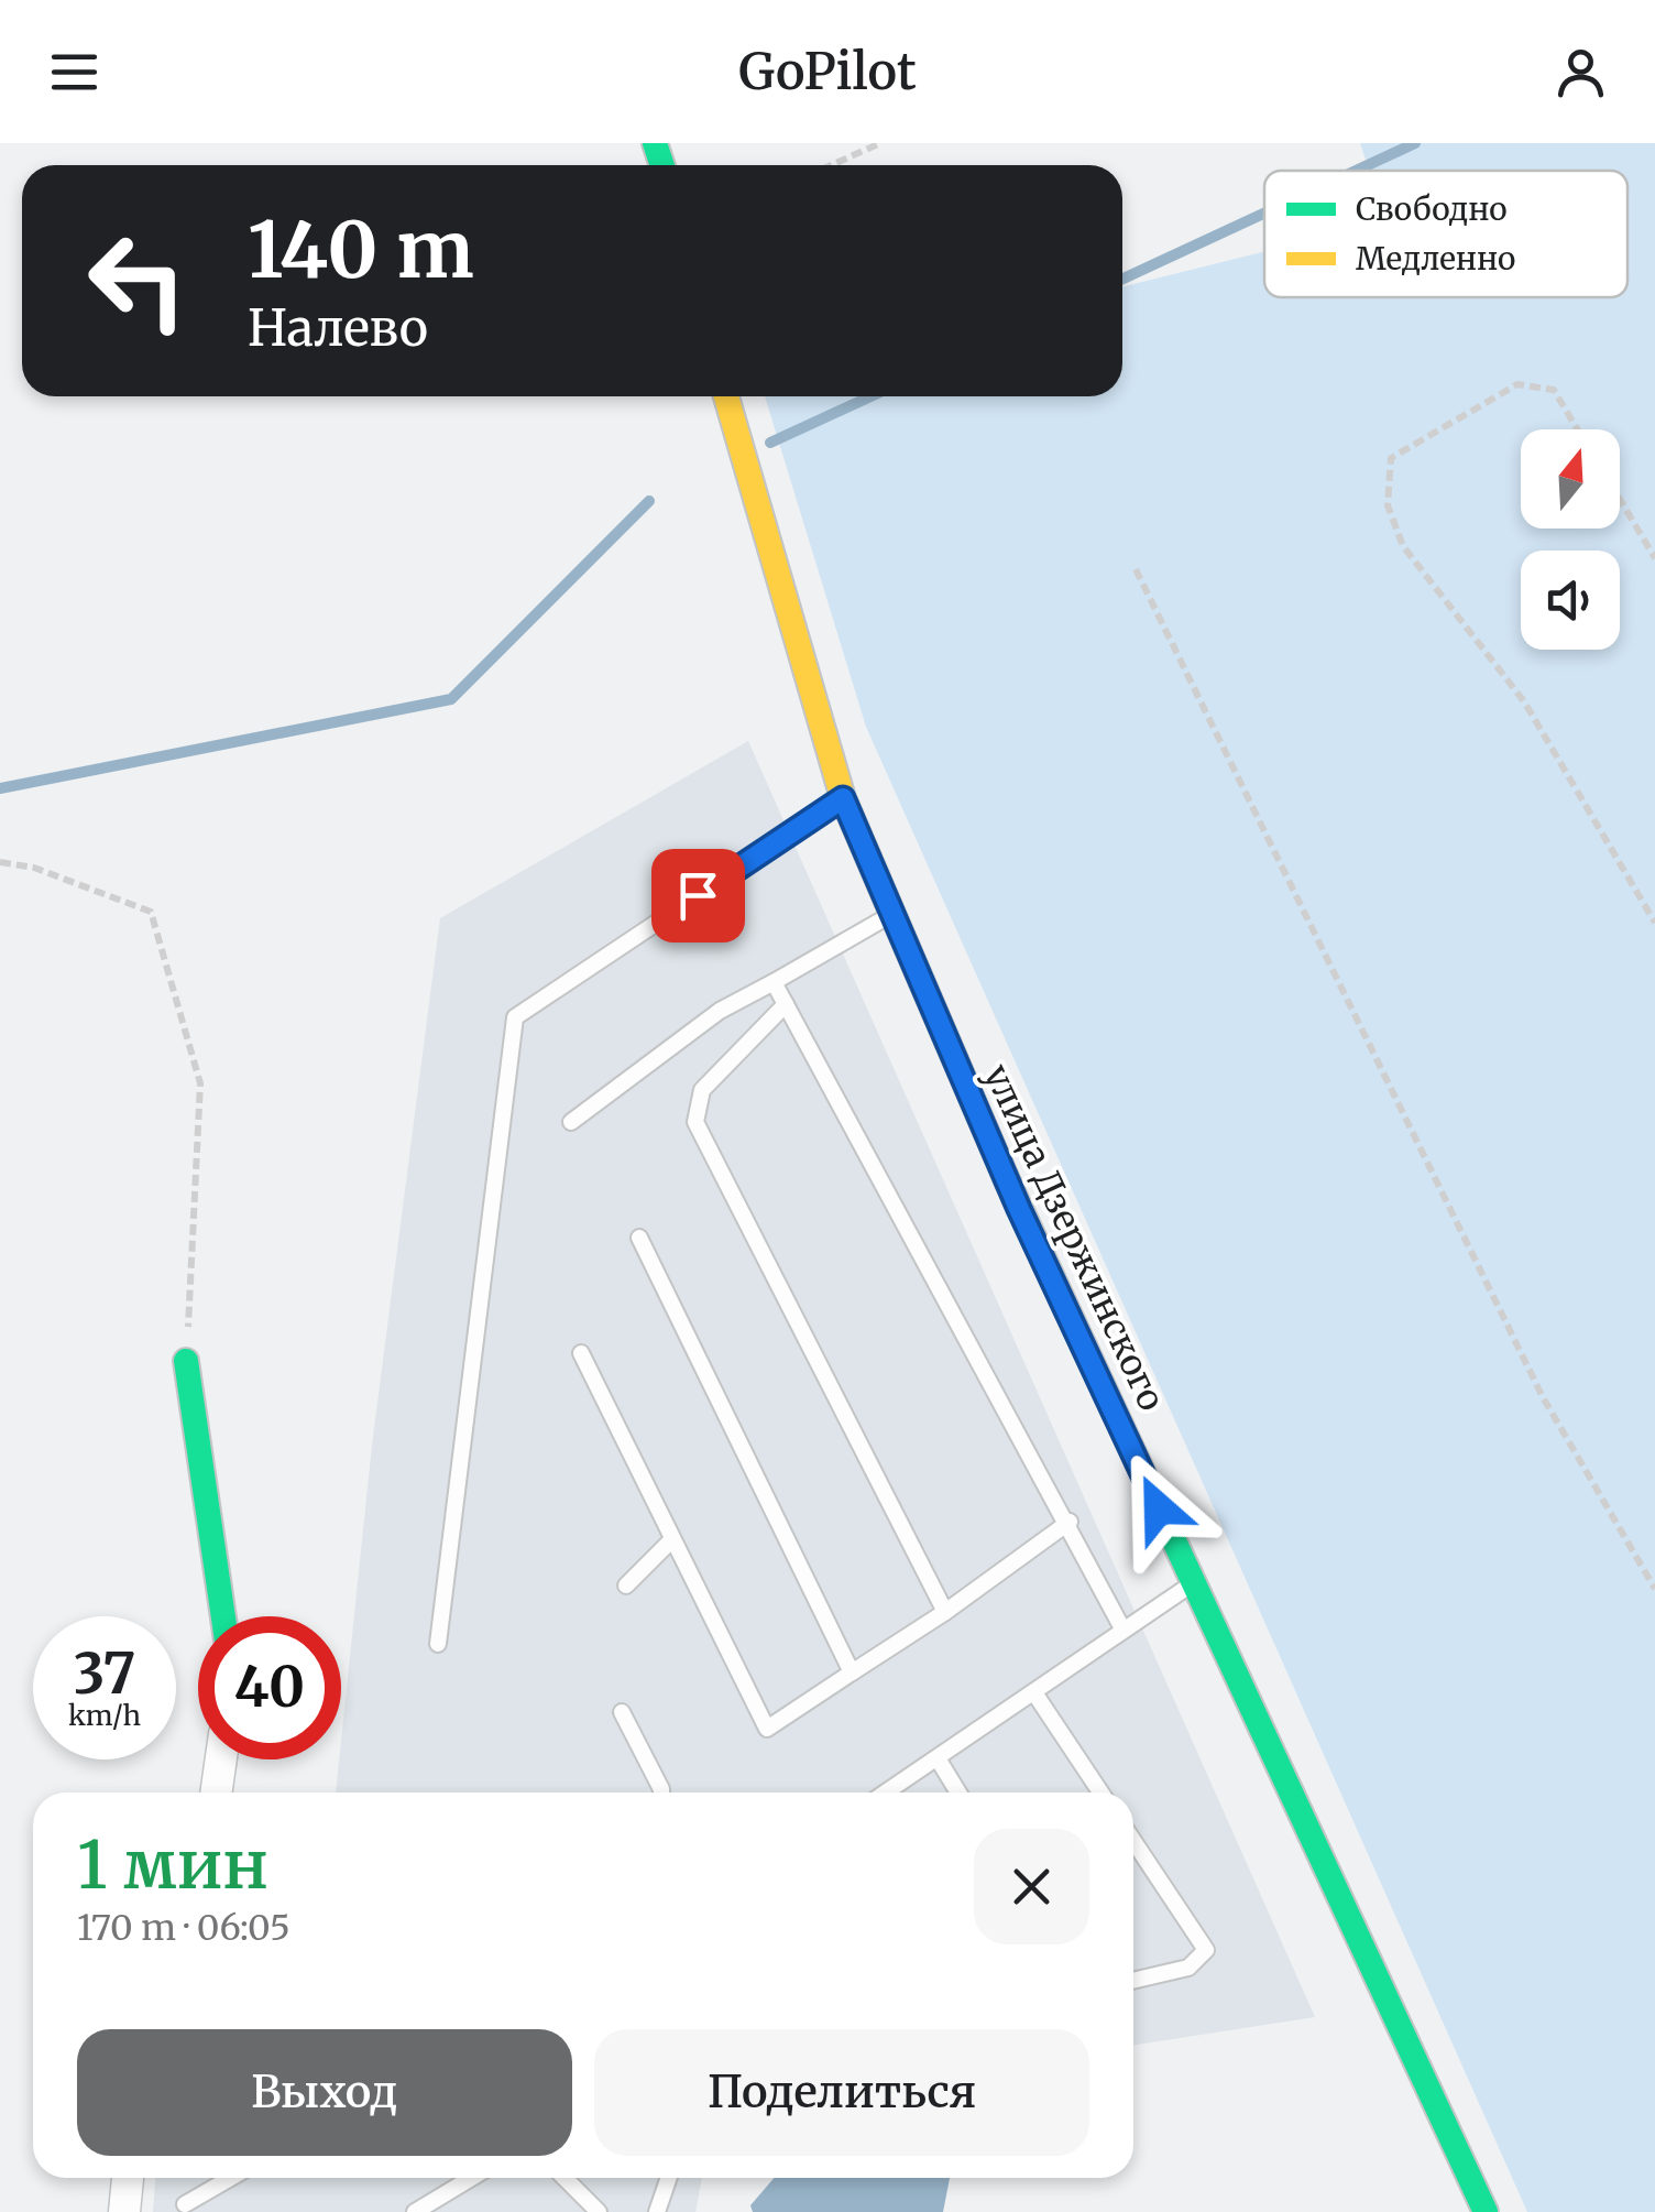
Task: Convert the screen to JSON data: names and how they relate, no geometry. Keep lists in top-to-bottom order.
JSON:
{
  "streets": {
    "street": ["улица Дзержинского"]
  },
  "legend": ["Свободно", "Медленно"],
  "north": "top",
  "page": {
    "header": "GoPilot",
    "turn": ["140 m", "Налево"],
    "speed": "37 km/h",
    "limit": "40",
    "heading": ["1 мин", "170 m · 06:05"],
    "buttons": ["Выход", "Поделиться"]
  }
}
